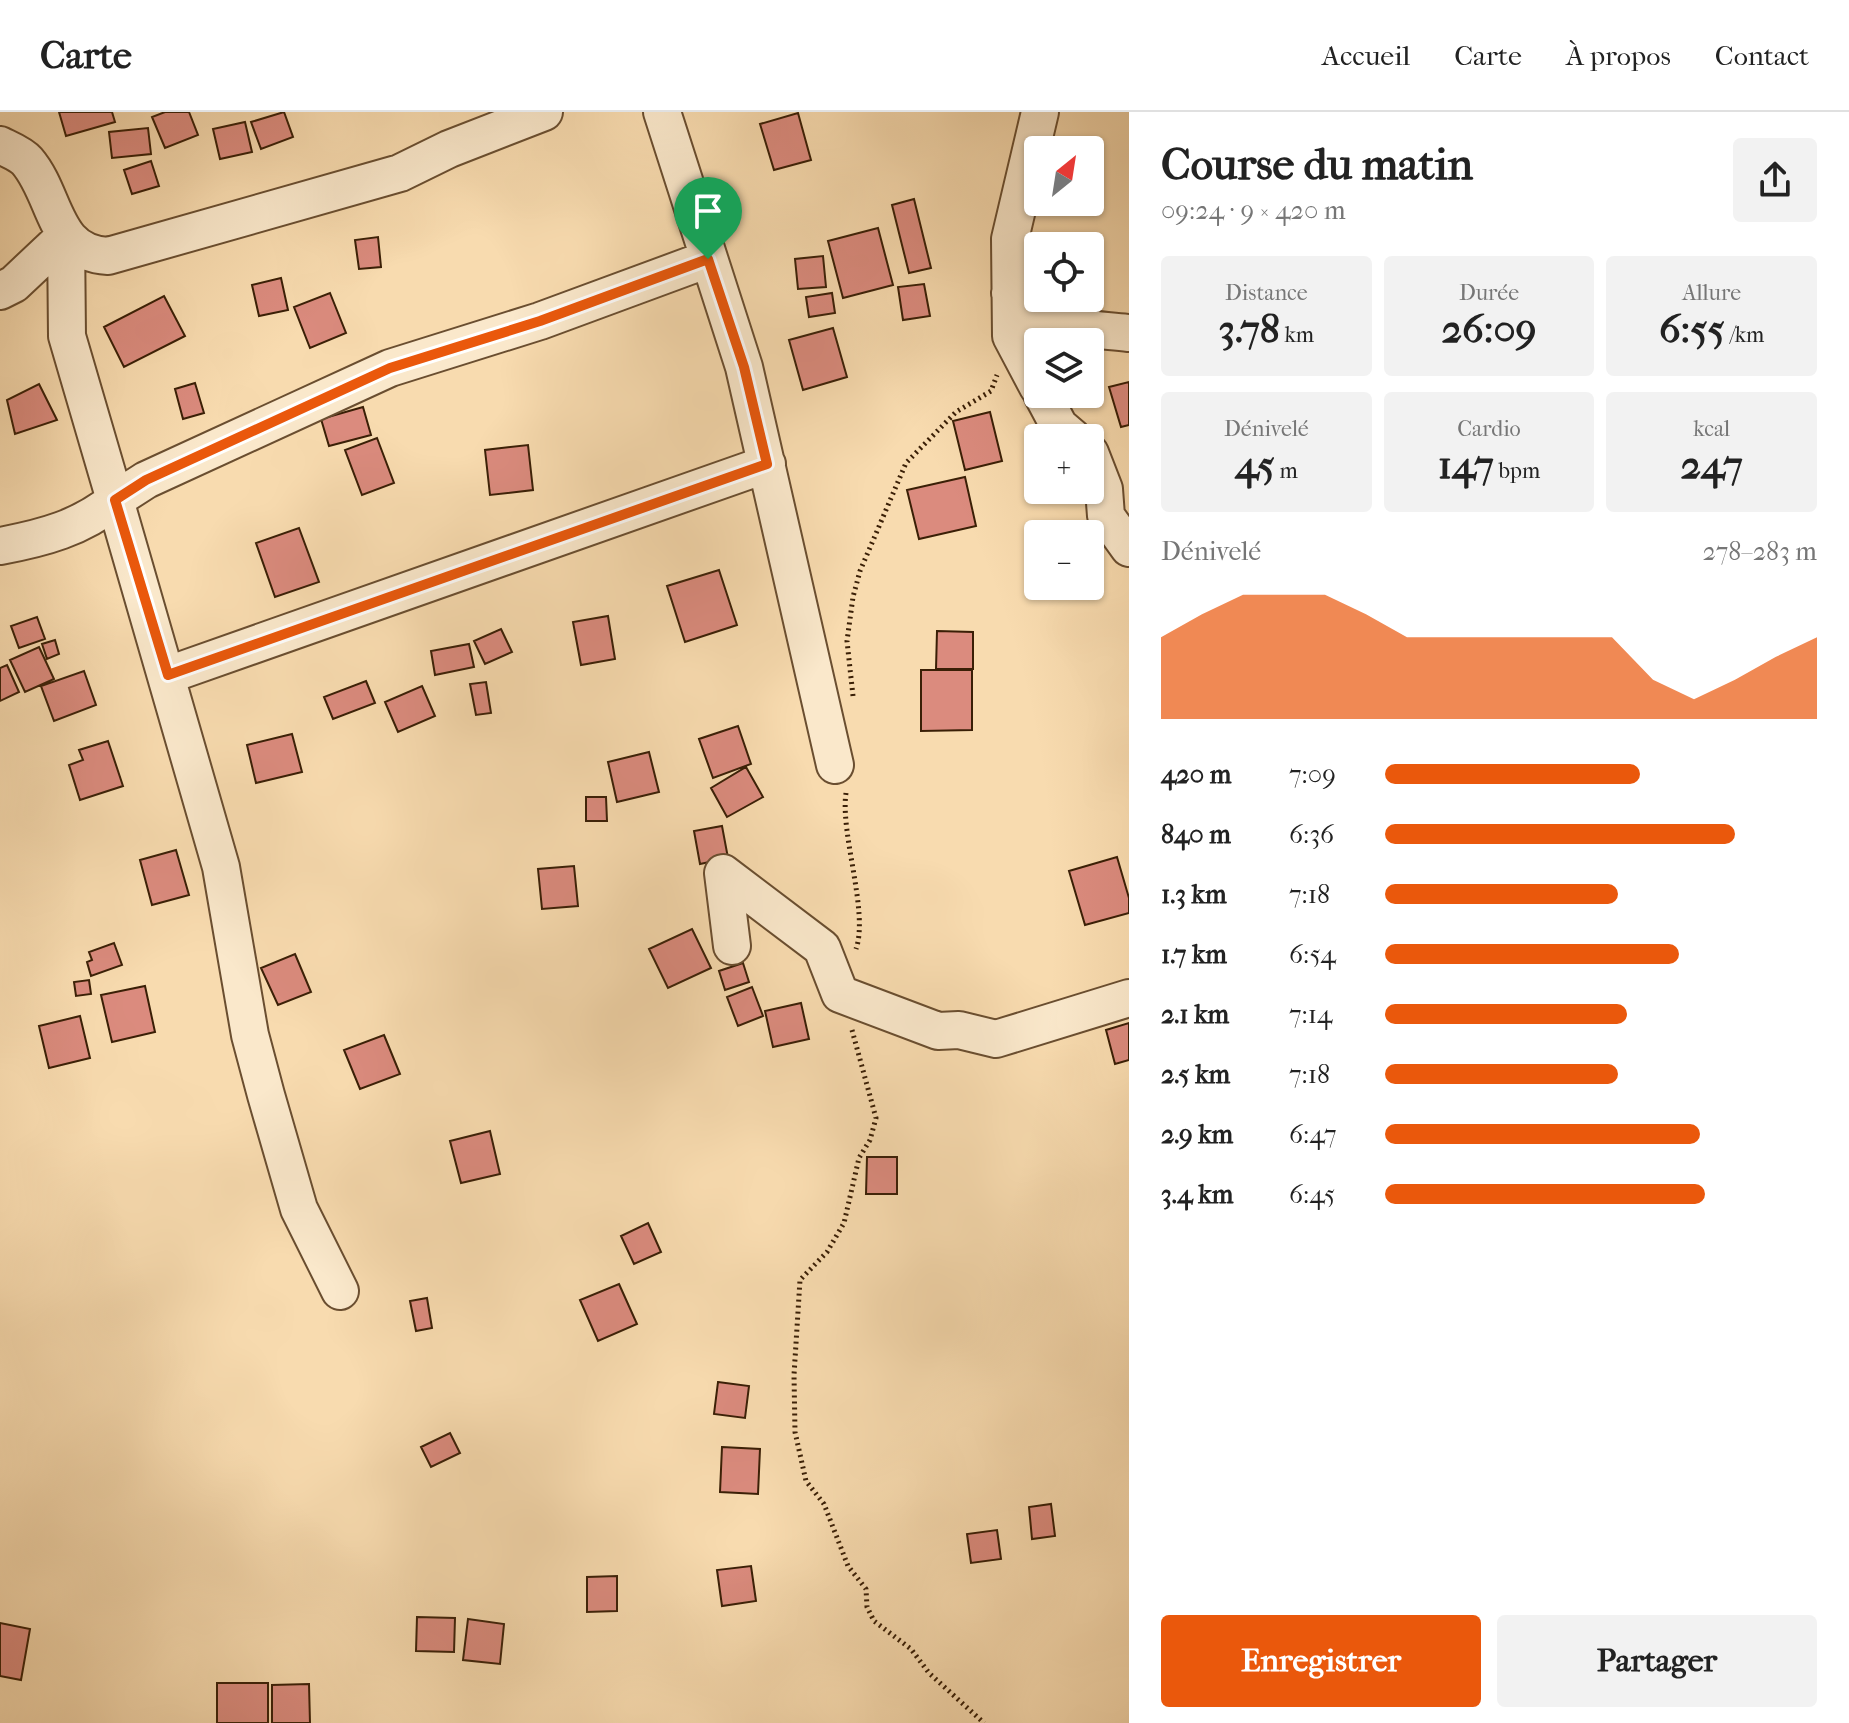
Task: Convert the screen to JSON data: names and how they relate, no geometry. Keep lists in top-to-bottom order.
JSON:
{
  "north": "top right",
  "page": {
    "header": "Carte",
    "nav": [
      "Accueil",
      "Carte",
      "À propos",
      "Contact"
    ],
    "heading": ["Course du matin", "09:24 · 9 × 420 m"],
    "map_buttons": ["+", "−"],
    "stats": [
      ["Distance", "3.78 km"],
      ["Durée", "26:09"],
      ["Allure", "6:55 /km"],
      ["Dénivelé", "45 m"],
      ["Cardio", "147 bpm"],
      ["kcal", "247"]
    ],
    "chart": ["Dénivelé", "278–283 m"],
    "list": [
      {
        "name": "420 m",
        "note": "7:09"
      },
      {
        "name": "840 m",
        "note": "6:36"
      },
      {
        "name": "1.3 km",
        "note": "7:18"
      },
      {
        "name": "1.7 km",
        "note": "6:54"
      },
      {
        "name": "2.1 km",
        "note": "7:14"
      },
      {
        "name": "2.5 km",
        "note": "7:18"
      },
      {
        "name": "2.9 km",
        "note": "6:47"
      },
      {
        "name": "3.4 km",
        "note": "6:45"
      }
    ],
    "buttons": ["Enregistrer", "Partager"]
  }
}
